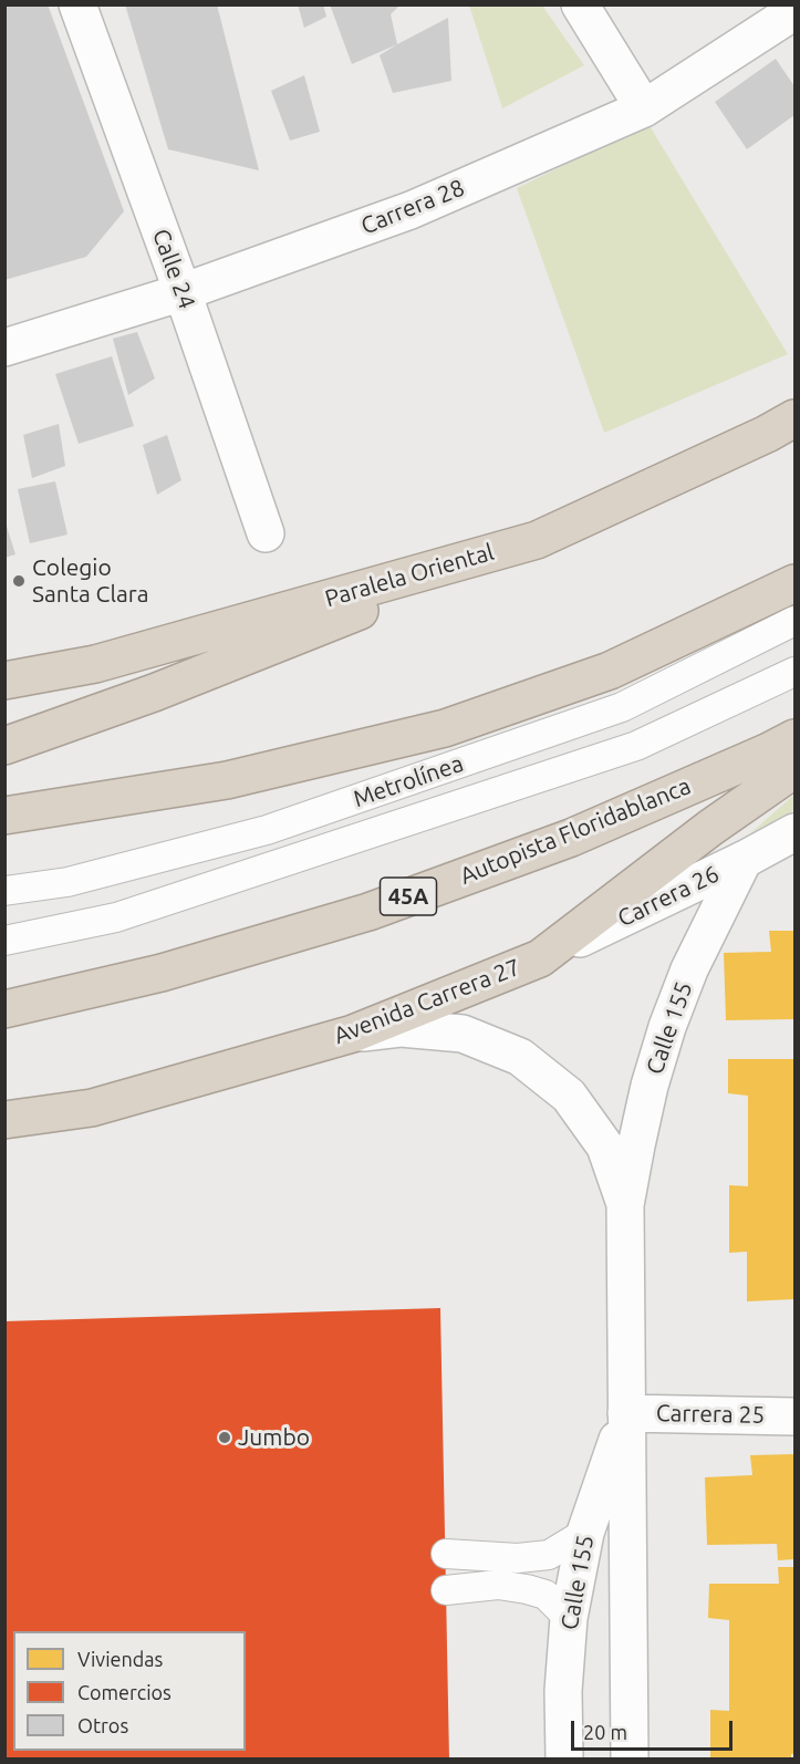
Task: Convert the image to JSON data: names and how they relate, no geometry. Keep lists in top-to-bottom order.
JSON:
{
  "streets": {
    "highway": [
      "Paralela Oriental",
      "Autopista Floridablanca",
      "45A",
      "Avenida Carrera 27"
    ],
    "street": [
      "Carrera 28",
      "Calle 24",
      "Carrera 26",
      "Calle 155",
      "Carrera 25"
    ],
    "lane": ["Metrolínea"]
  },
  "crossings": [
    ["Carrera 28", "Calle 24"],
    ["Carrera 26", "Avenida Carrera 27"],
    ["Carrera 26", "Calle 155"],
    ["Avenida Carrera 27", "Calle 155"],
    ["Calle 155", "Carrera 25"]
  ],
  "places": ["Colegio Santa Clara", "Jumbo"],
  "legend": ["Viviendas", "Comercios", "Otros"],
  "scale_bar": "20 m"
}
